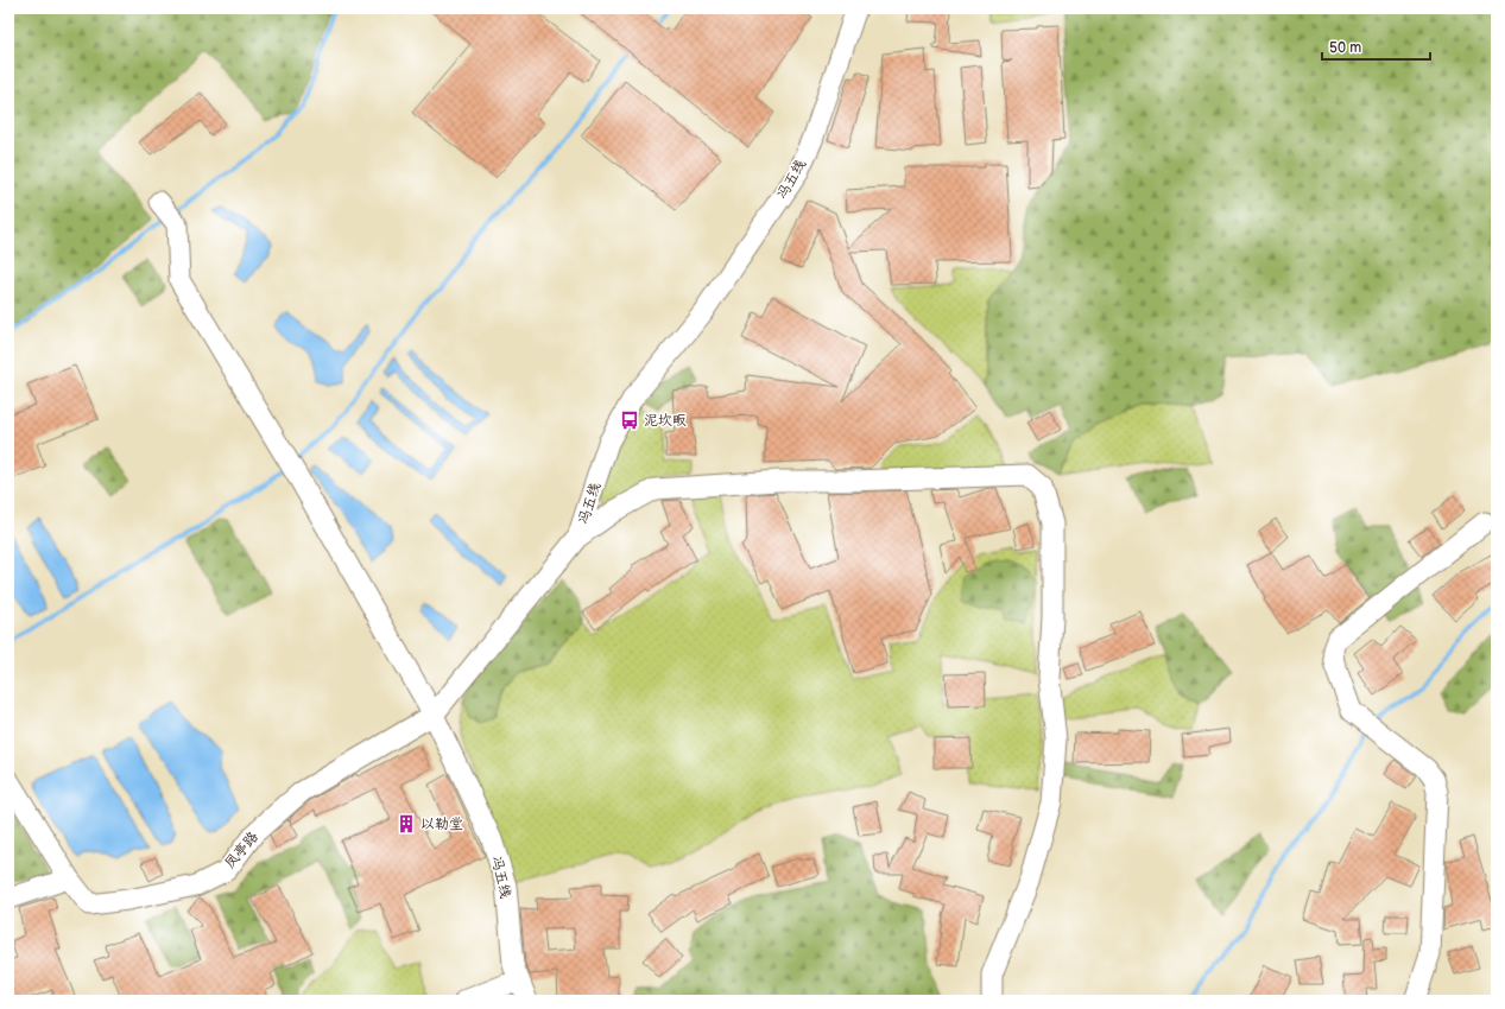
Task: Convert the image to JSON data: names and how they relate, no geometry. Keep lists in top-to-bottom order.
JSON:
{
  "streets": {
    "street": ["冯五线", "凤亭路"]
  },
  "crossings": [
    ["冯五线", "凤亭路"]
  ],
  "places": {
    "bus stop": ["泥坎畈"],
    "building": ["以勒堂"]
  },
  "scale_bar": "50 m"
}
